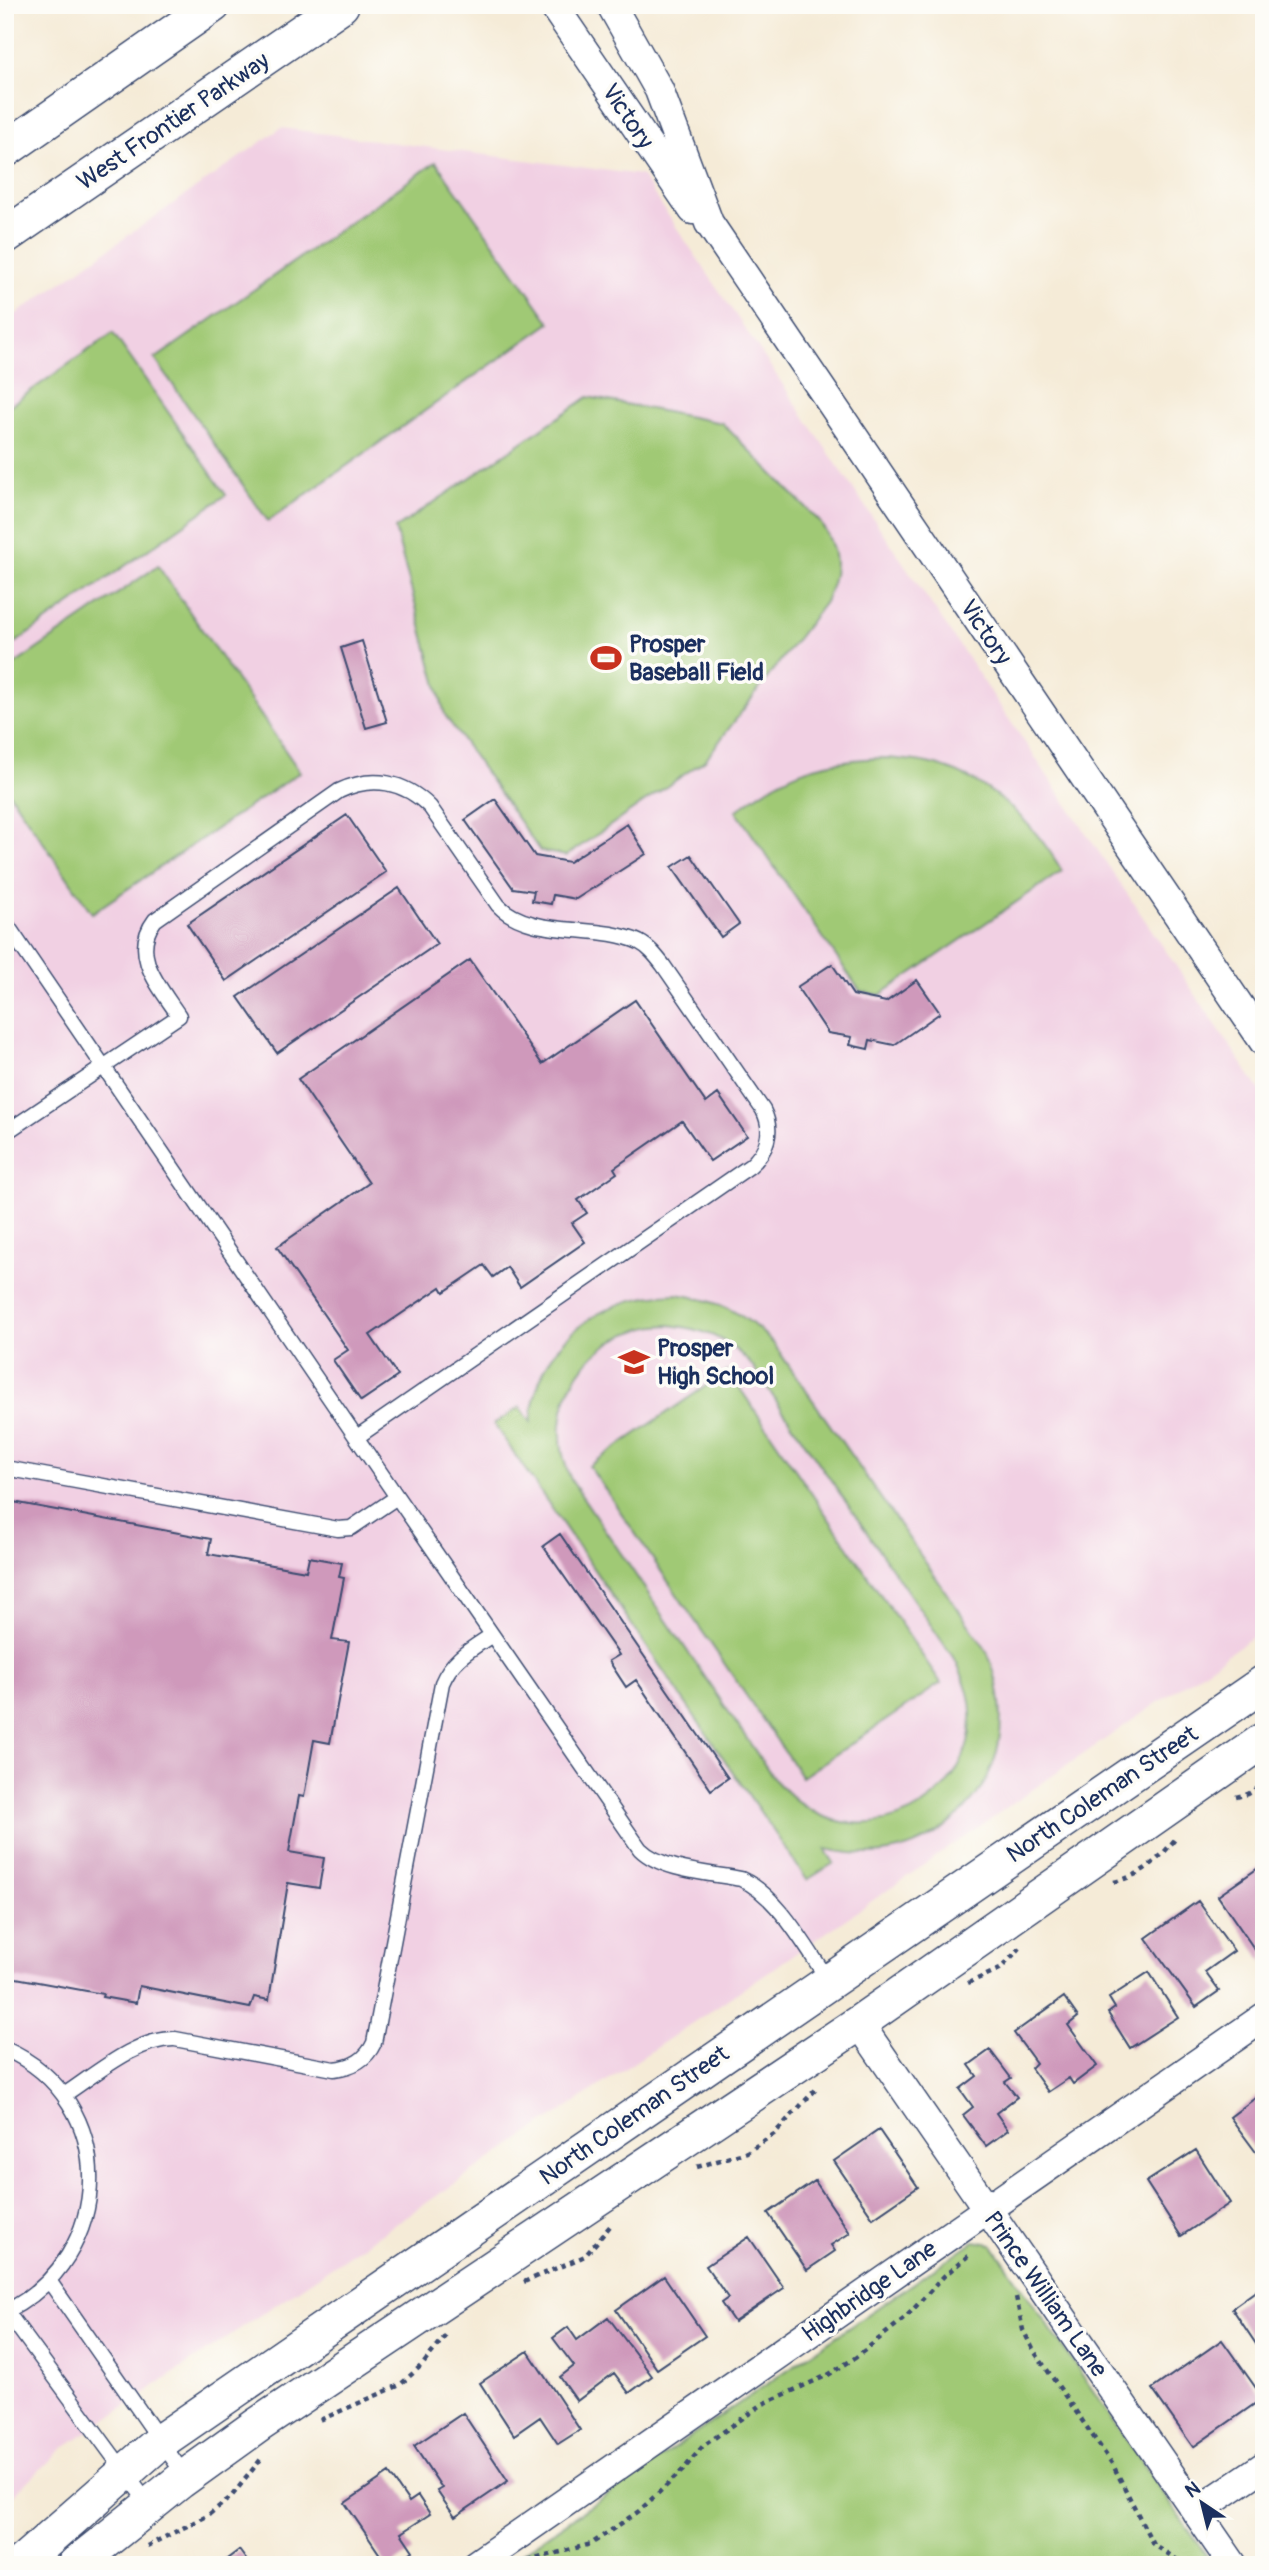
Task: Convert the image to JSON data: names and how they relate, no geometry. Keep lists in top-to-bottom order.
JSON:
{
  "streets": {
    "street": [
      "Victory",
      "West Frontier Parkway",
      "North Coleman Street",
      "Highbridge Lane",
      "Prince William Lane"
    ]
  },
  "crossings": [
    ["North Coleman Street", "Prince William Lane"],
    ["Highbridge Lane", "Prince William Lane"]
  ],
  "places": {
    "sports": ["Prosper Baseball Field"],
    "school or university": ["Prosper High School"]
  },
  "north": "top left"
}
